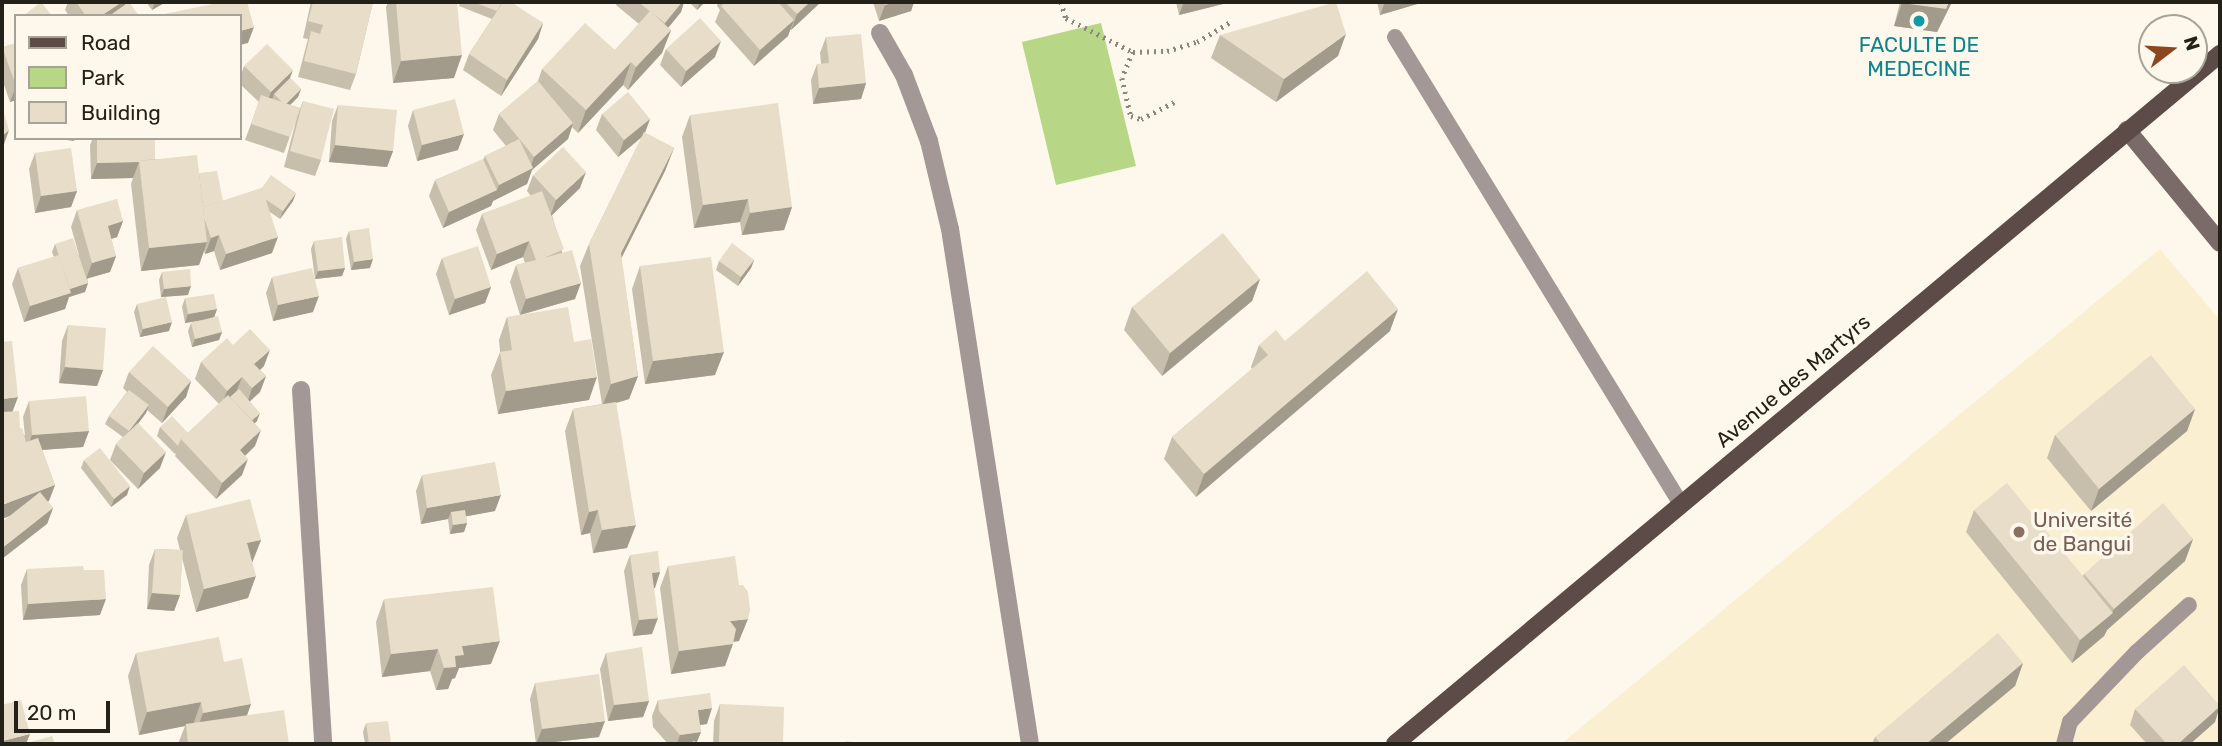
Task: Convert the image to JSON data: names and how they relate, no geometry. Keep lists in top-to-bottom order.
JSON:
{
  "streets": {
    "main road": ["Avenue des Martyrs"]
  },
  "places": ["FACULTE DE MEDECINE", "Université de Bangui"],
  "legend": ["Road", "Park", "Building"],
  "scale_bar": "20 m",
  "north": "right"
}
